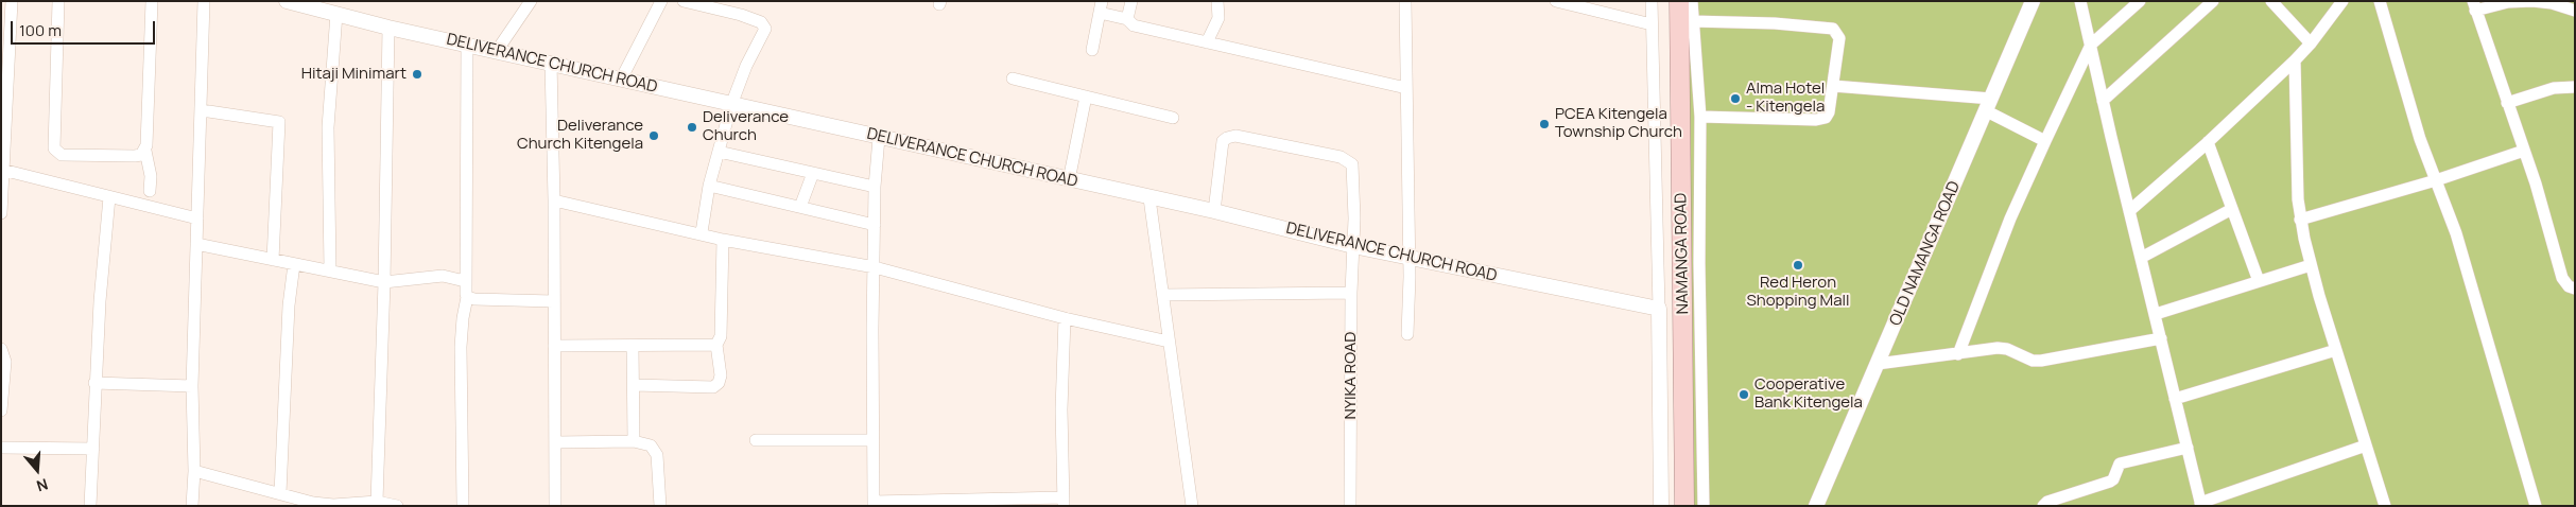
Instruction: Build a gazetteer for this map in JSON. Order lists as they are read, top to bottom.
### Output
{
  "streets": {
    "highway": ["NAMANGA ROAD"],
    "street": ["DELIVERANCE CHURCH ROAD", "OLD NAMANGA ROAD", "NYIKA ROAD"]
  },
  "crossings": [
    ["DELIVERANCE CHURCH ROAD", "NYIKA ROAD"]
  ],
  "places": [
    "Hitaji Minimart",
    "Alma Hotel - Kitengela",
    "PCEA Kitengela Township Church",
    "Deliverance Church",
    "Deliverance Church Kitengela",
    "Red Heron Shopping Mall",
    "Cooperative Bank Kitengela"
  ],
  "scale_bar": "100 m",
  "north": "bottom"
}
